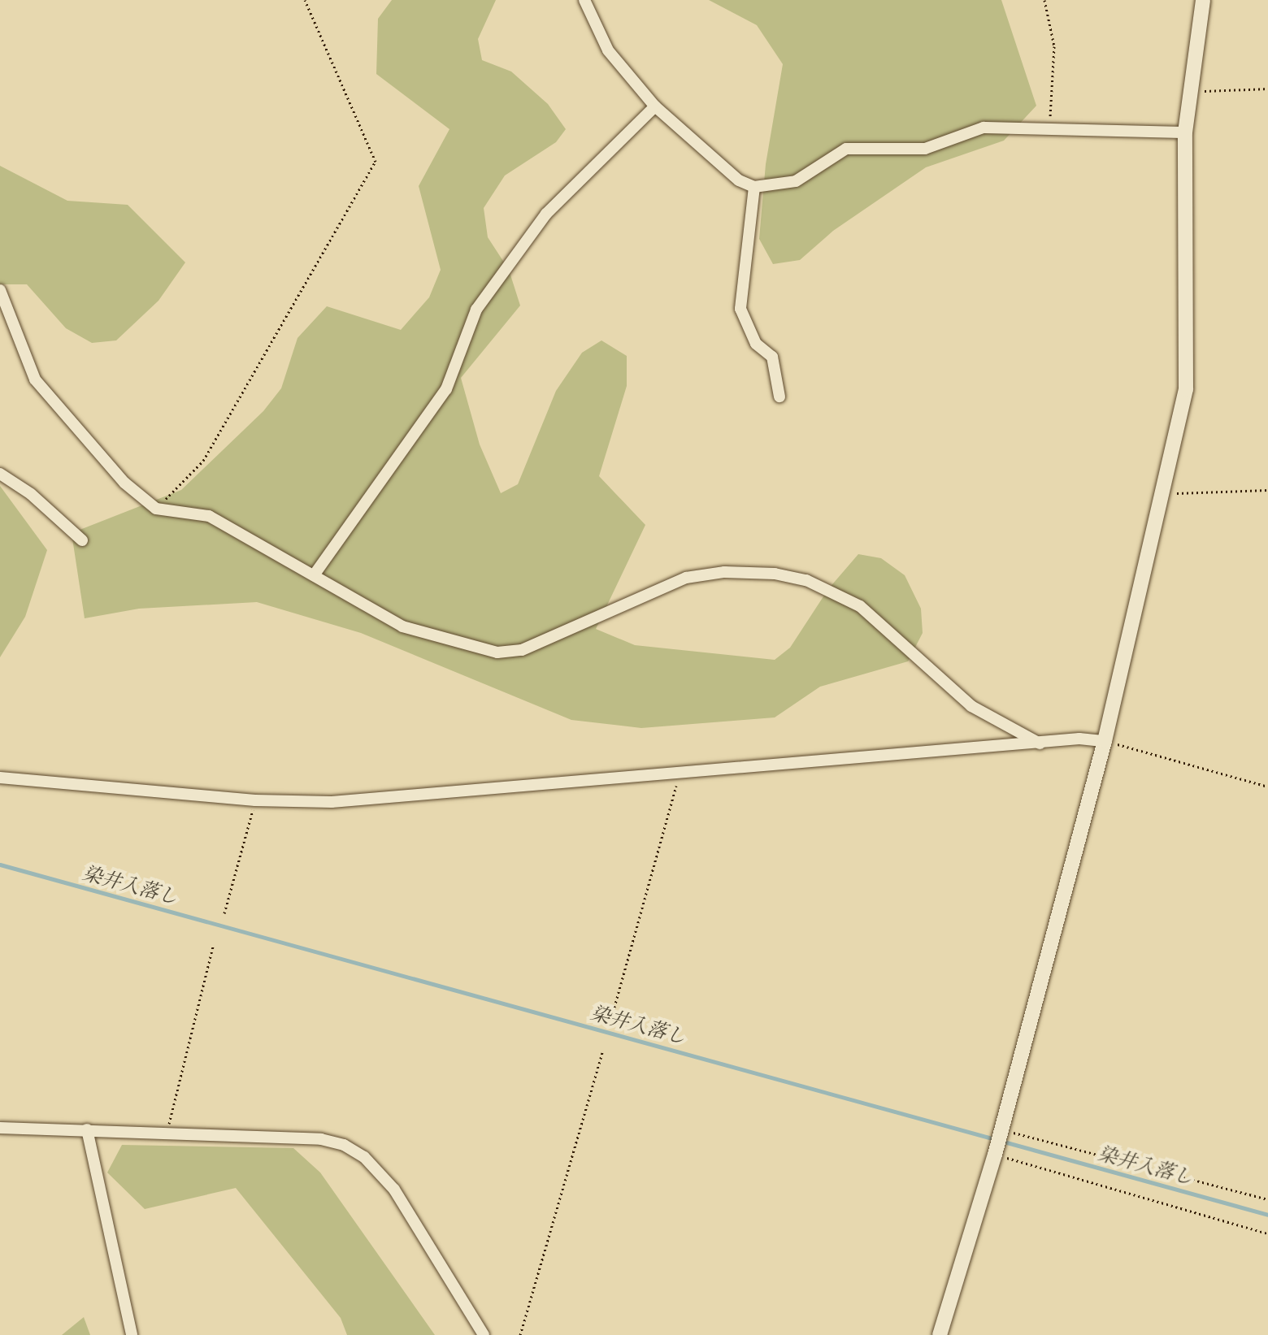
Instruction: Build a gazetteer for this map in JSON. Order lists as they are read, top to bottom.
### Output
{
  "water": ["染井入落し"]
}
